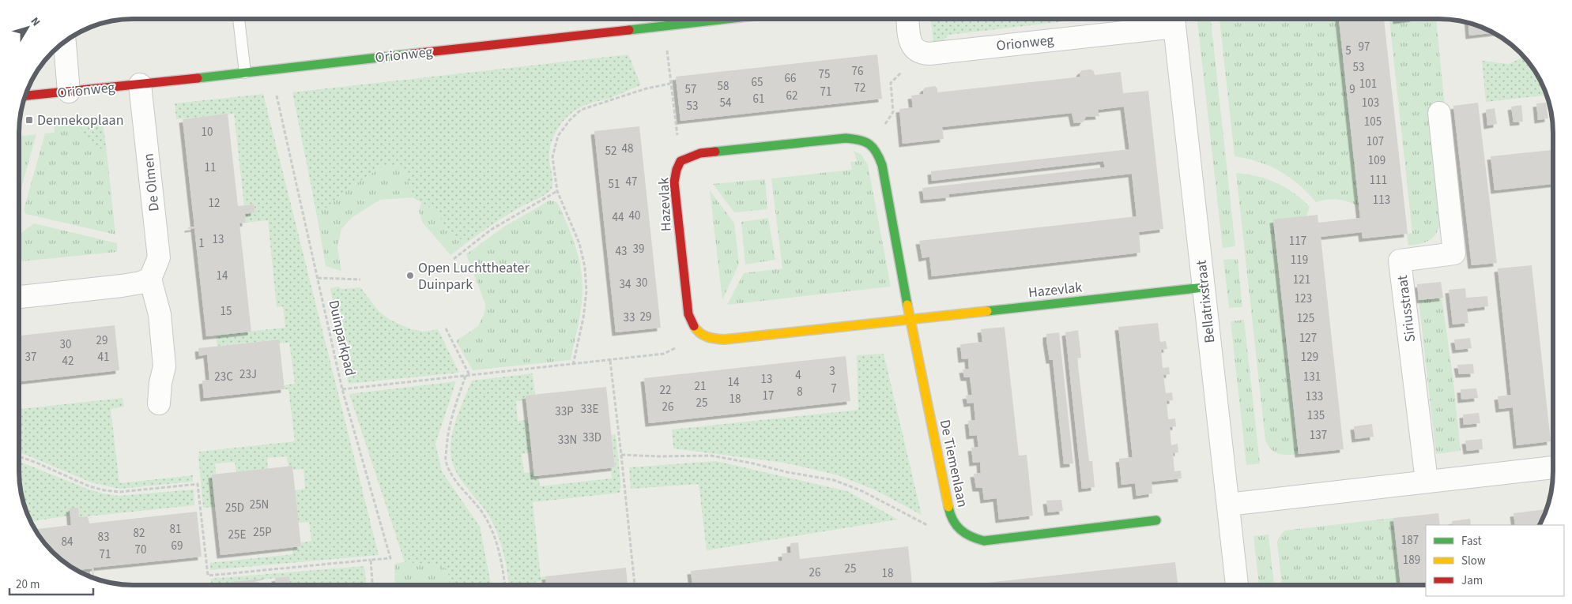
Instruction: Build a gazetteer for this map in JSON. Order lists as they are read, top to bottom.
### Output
{
  "streets": {
    "street": [
      "Orionweg",
      "De Olmen",
      "Hazevlak",
      "Bellatrixstraat",
      "Siriusstraat",
      "De Tiemenlaan"
    ],
    "path": ["Duinparkpad"]
  },
  "crossings": [
    ["Orionweg", "De Olmen"],
    ["Orionweg", "Bellatrixstraat"],
    ["Orionweg", "Duinparkpad"],
    ["Hazevlak", "Bellatrixstraat"],
    ["Hazevlak", "De Tiemenlaan"]
  ],
  "places": {
    "transit": ["Dennekoplaan"],
    "other": ["Open Luchttheater Duinpark"]
  },
  "house_numbers": [
    "97",
    "5",
    "53",
    "76",
    "75",
    "66",
    "65",
    "101",
    "58",
    "72",
    "57",
    "9",
    "71",
    "62",
    "61",
    "54",
    "103",
    "53",
    "105",
    "10",
    "107",
    "48",
    "52",
    "109",
    "11",
    "111",
    "47",
    "51",
    "113",
    "12",
    "40",
    "44",
    "13",
    "117",
    "1",
    "39",
    "43",
    "119",
    "14",
    "121",
    "30",
    "34",
    "123",
    "15",
    "29",
    "33",
    "125",
    "127",
    "29",
    "30",
    "37",
    "41",
    "129",
    "42",
    "3",
    "23J",
    "4",
    "23C",
    "131",
    "13",
    "14",
    "21",
    "7",
    "22",
    "8",
    "17",
    "133",
    "18",
    "25",
    "26",
    "33E",
    "33P",
    "135",
    "137",
    "33D",
    "33N",
    "25N",
    "25D",
    "81",
    "25P",
    "82",
    "25E",
    "83",
    "187",
    "84",
    "69",
    "70",
    "71",
    "189",
    "25",
    "26",
    "18"
  ],
  "legend": ["Fast", "Slow", "Jam"],
  "scale_bar": "20 m",
  "north": "top right"
}
